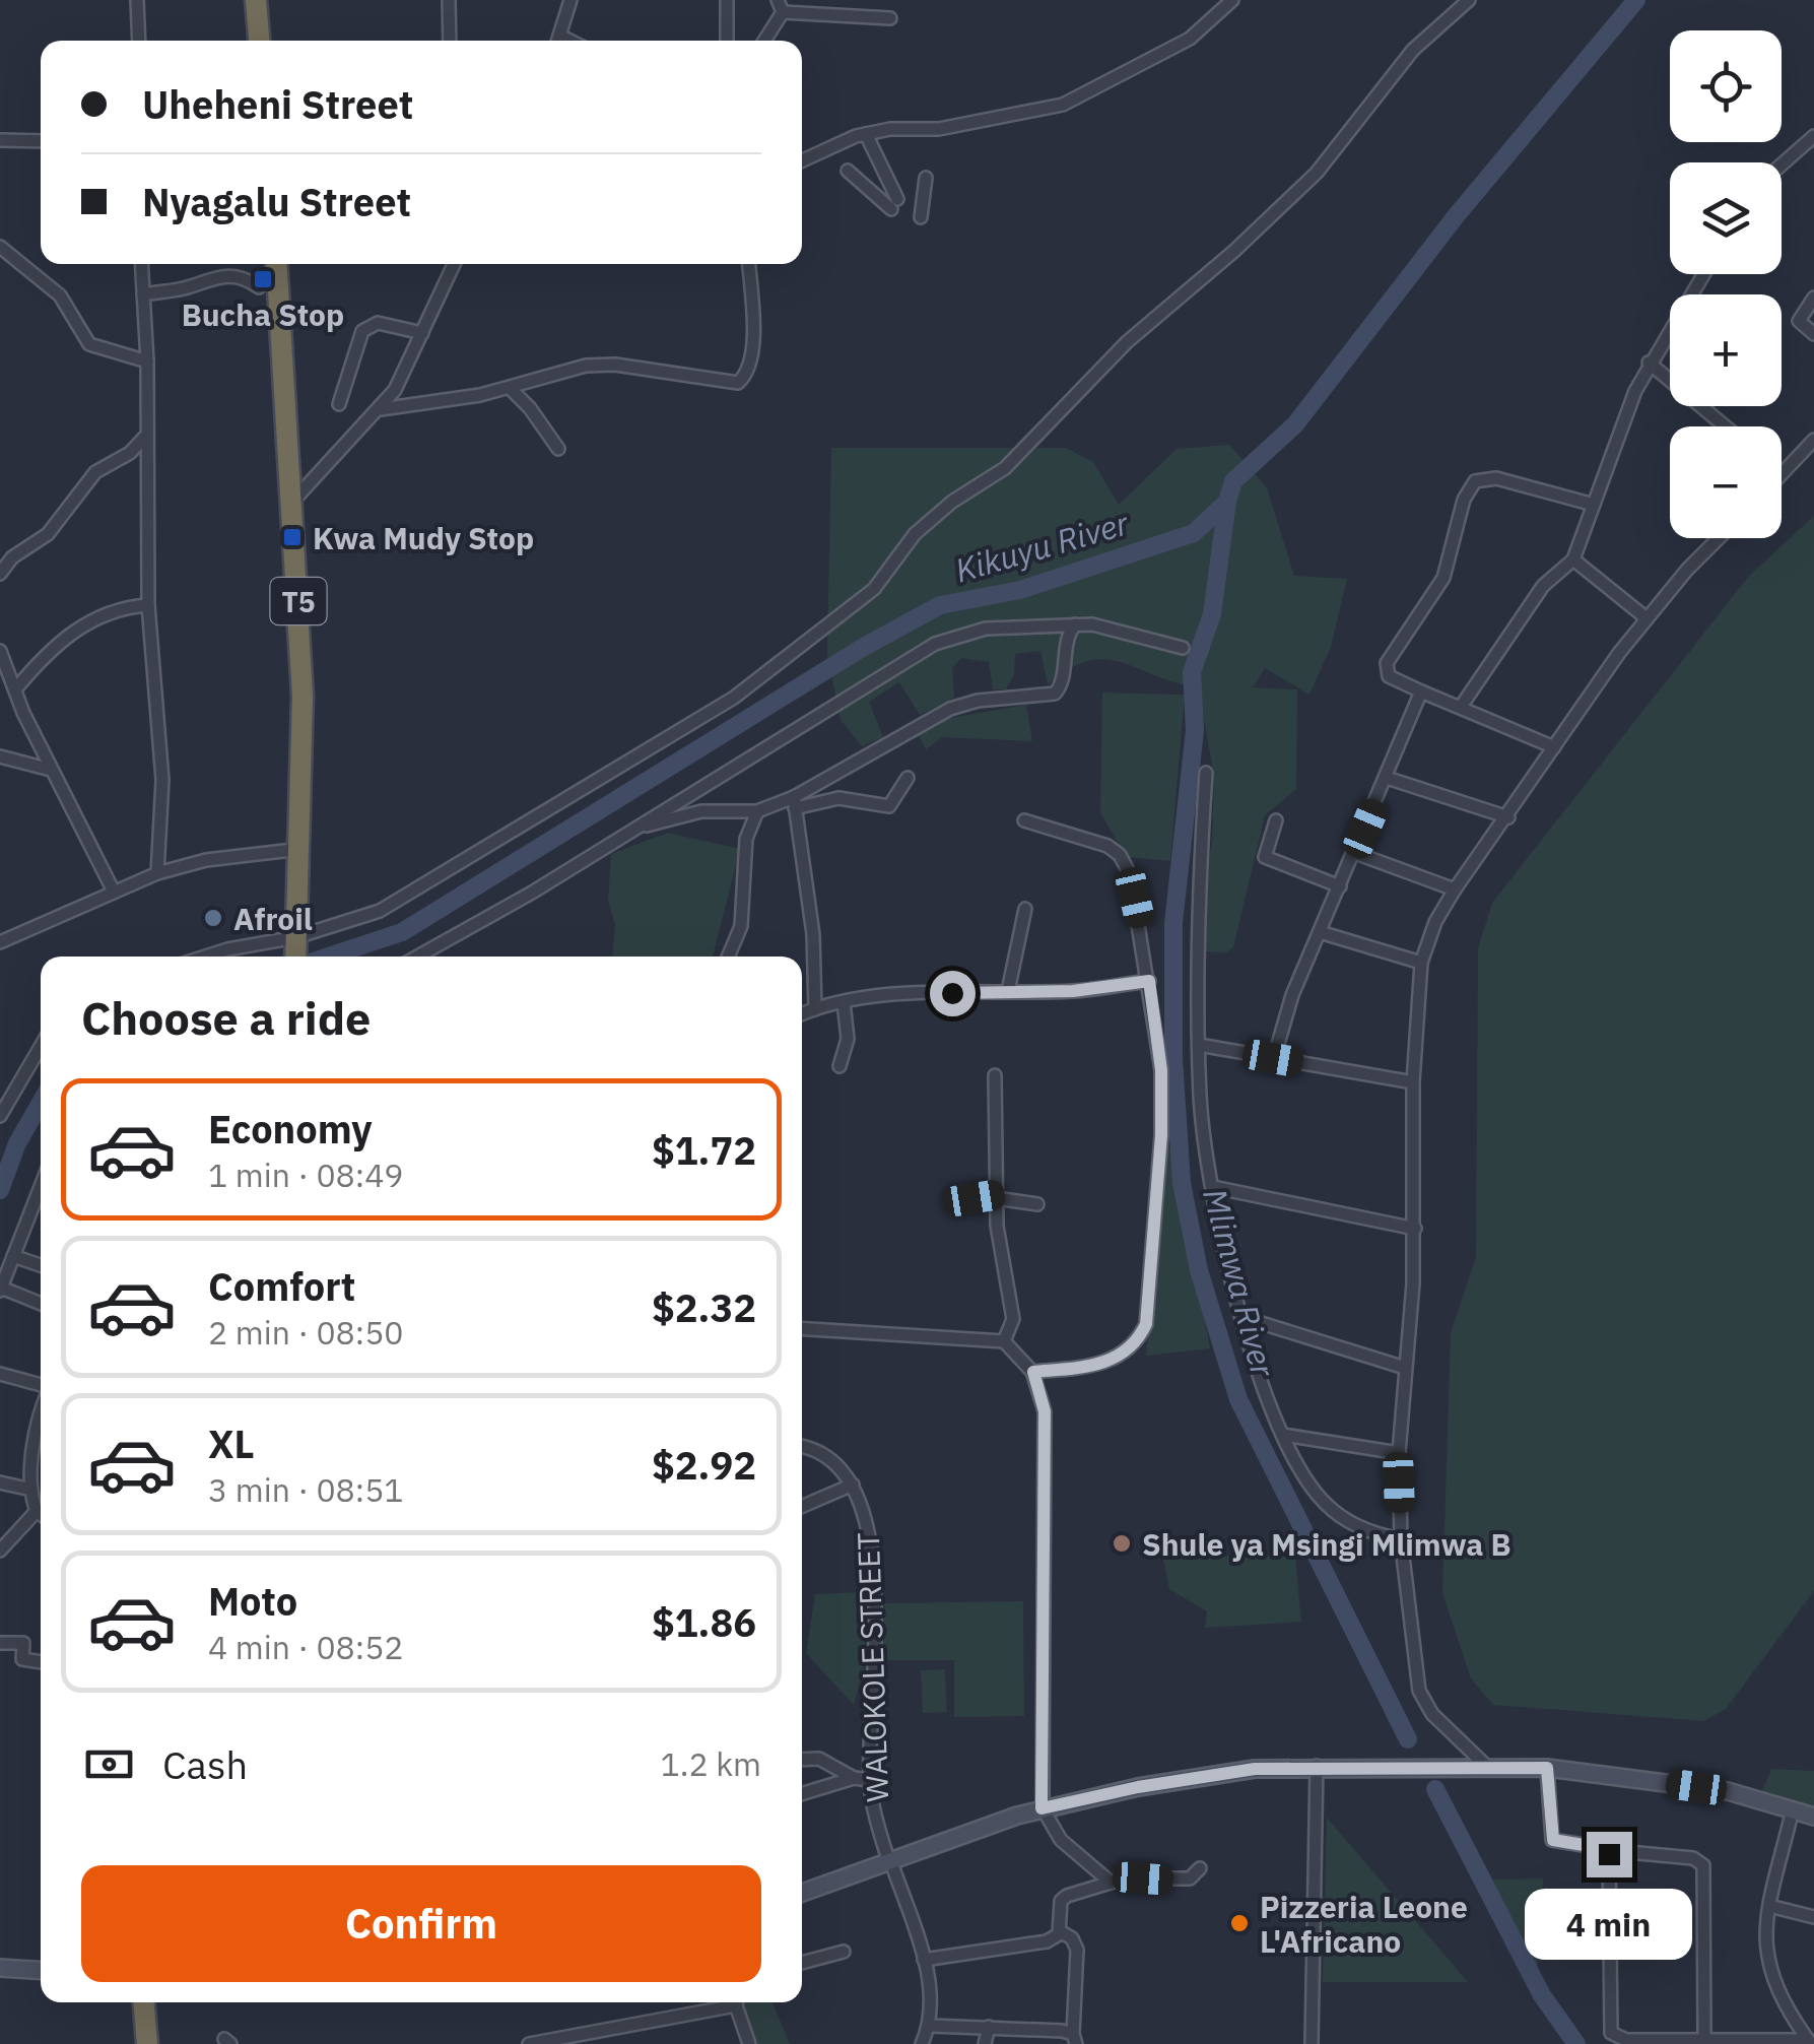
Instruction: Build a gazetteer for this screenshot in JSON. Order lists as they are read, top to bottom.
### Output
{
  "streets": {
    "highway": ["T5"],
    "street": ["WALOKOLE STREET"]
  },
  "water": ["Kikuyu River", "Mlimwa River"],
  "places": {
    "transit": ["Bucha Stop", "Kwa Mudy Stop"],
    "other": ["Afroil", "Shule ya Msingi Mlimwa B", "Pizzeria Leone L'Africano"]
  },
  "page": {
    "map_buttons": ["+", "−"],
    "banner": ["Uheheni Street", "Nyagalu Street"],
    "heading": "Choose a ride",
    "list": [
      {
        "name": "Economy",
        "note": "1 min · 08:49",
        "value": "$1.72"
      },
      {
        "name": "Comfort",
        "note": "2 min · 08:50",
        "value": "$2.32"
      },
      {
        "name": "XL",
        "note": "3 min · 08:51",
        "value": "$2.92"
      },
      {
        "name": "Moto",
        "note": "4 min · 08:52",
        "value": "$1.86"
      }
    ],
    "pay": ["Cash", "1.2 km"],
    "buttons": "Confirm",
    "bubble": "4 min"
  }
}
